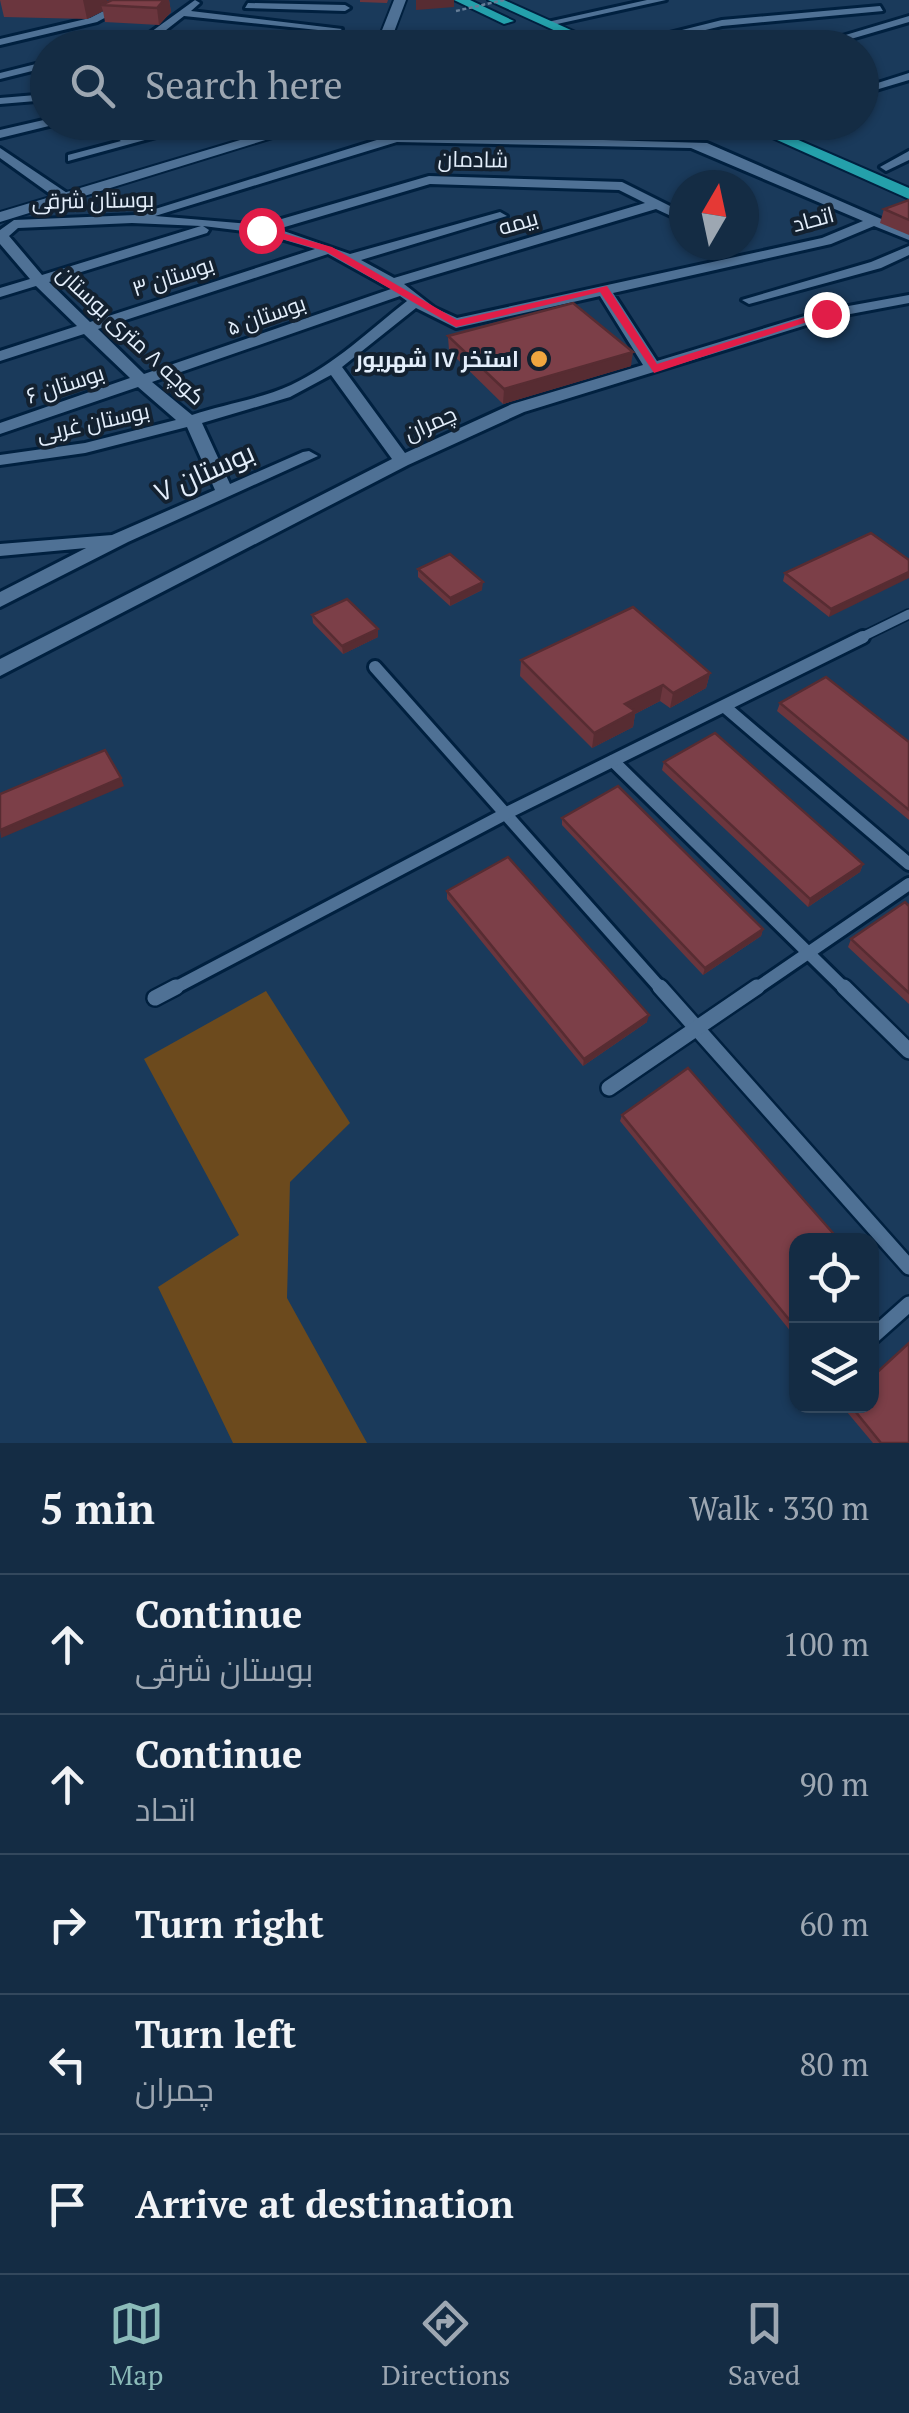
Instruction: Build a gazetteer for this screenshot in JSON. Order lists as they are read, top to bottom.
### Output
{
  "streets": {
    "street": [
      "شادمان",
      "بوستان شرقی",
      "اتحاد",
      "بیمه",
      "بوستان ۳",
      "بوستان ۵",
      "کوچه ۸ متری بوستان",
      "بوستان ۶",
      "بوستان غربی",
      "چمران",
      "بوستان ۷"
    ]
  },
  "crossings": [
    ["شادمان", "بوستان شرقی"],
    ["شادمان", "بیمه"],
    ["بوستان شرقی", "اتحاد"],
    ["بوستان شرقی", "بیمه"],
    ["بوستان شرقی", "بوستان ۳"],
    ["بوستان شرقی", "بوستان ۵"],
    ["بوستان شرقی", "کوچه ۸ متری بوستان"],
    ["اتحاد", "بیمه"],
    ["اتحاد", "بوستان ۵"],
    ["بیمه", "بوستان ۵"],
    ["بوستان ۳", "کوچه ۸ متری بوستان"],
    ["بوستان ۵", "کوچه ۸ متری بوستان"],
    ["بوستان ۵", "بوستان ۶"],
    ["کوچه ۸ متری بوستان", "بوستان ۶"],
    ["کوچه ۸ متری بوستان", "بوستان غربی"],
    ["کوچه ۸ متری بوستان", "بوستان ۷"]
  ],
  "places": ["استخر ١٧ شهریور"],
  "north": "top",
  "page": {
    "search": "Search here",
    "heading": ["5 min", "Walk · 330 m"],
    "list": [
      ["Continue", "بوستان شرقی", "100 m"],
      ["Continue", "اتحاد", "90 m"],
      ["Turn right", "60 m"],
      ["Turn left", "چمران", "80 m"],
      "Arrive at destination"
    ],
    "nav": ["Map", "Directions", "Saved"]
  }
}
